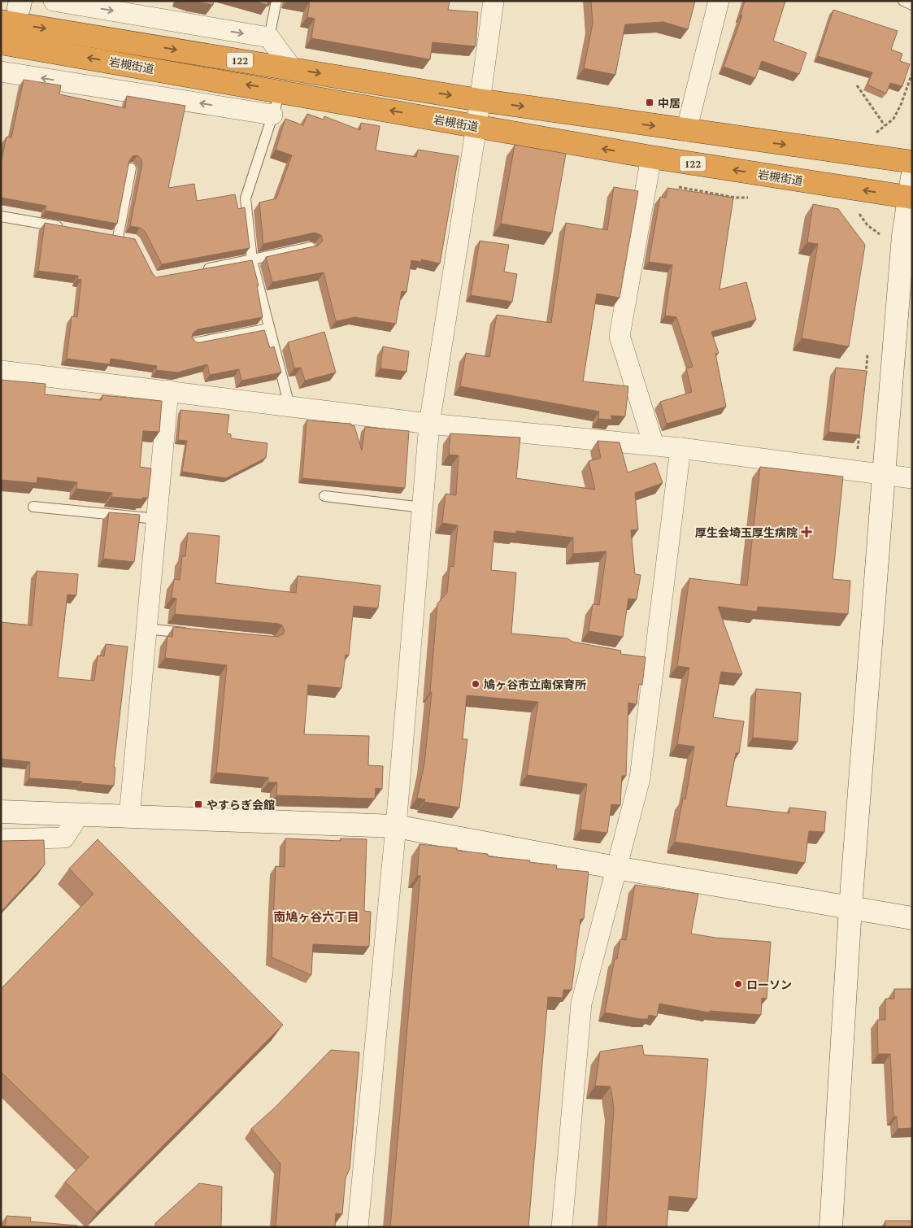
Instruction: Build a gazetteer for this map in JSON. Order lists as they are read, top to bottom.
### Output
{
  "streets": {
    "highway": ["122", "岩槻街道"]
  },
  "districts": ["南鳩ヶ谷六丁目"],
  "places": {
    "transit": ["中居", "やすらぎ会館"],
    "health": ["厚生会埼玉厚生病院"],
    "other": ["鳩ヶ谷市立南保育所", "ローソン"]
  }
}
